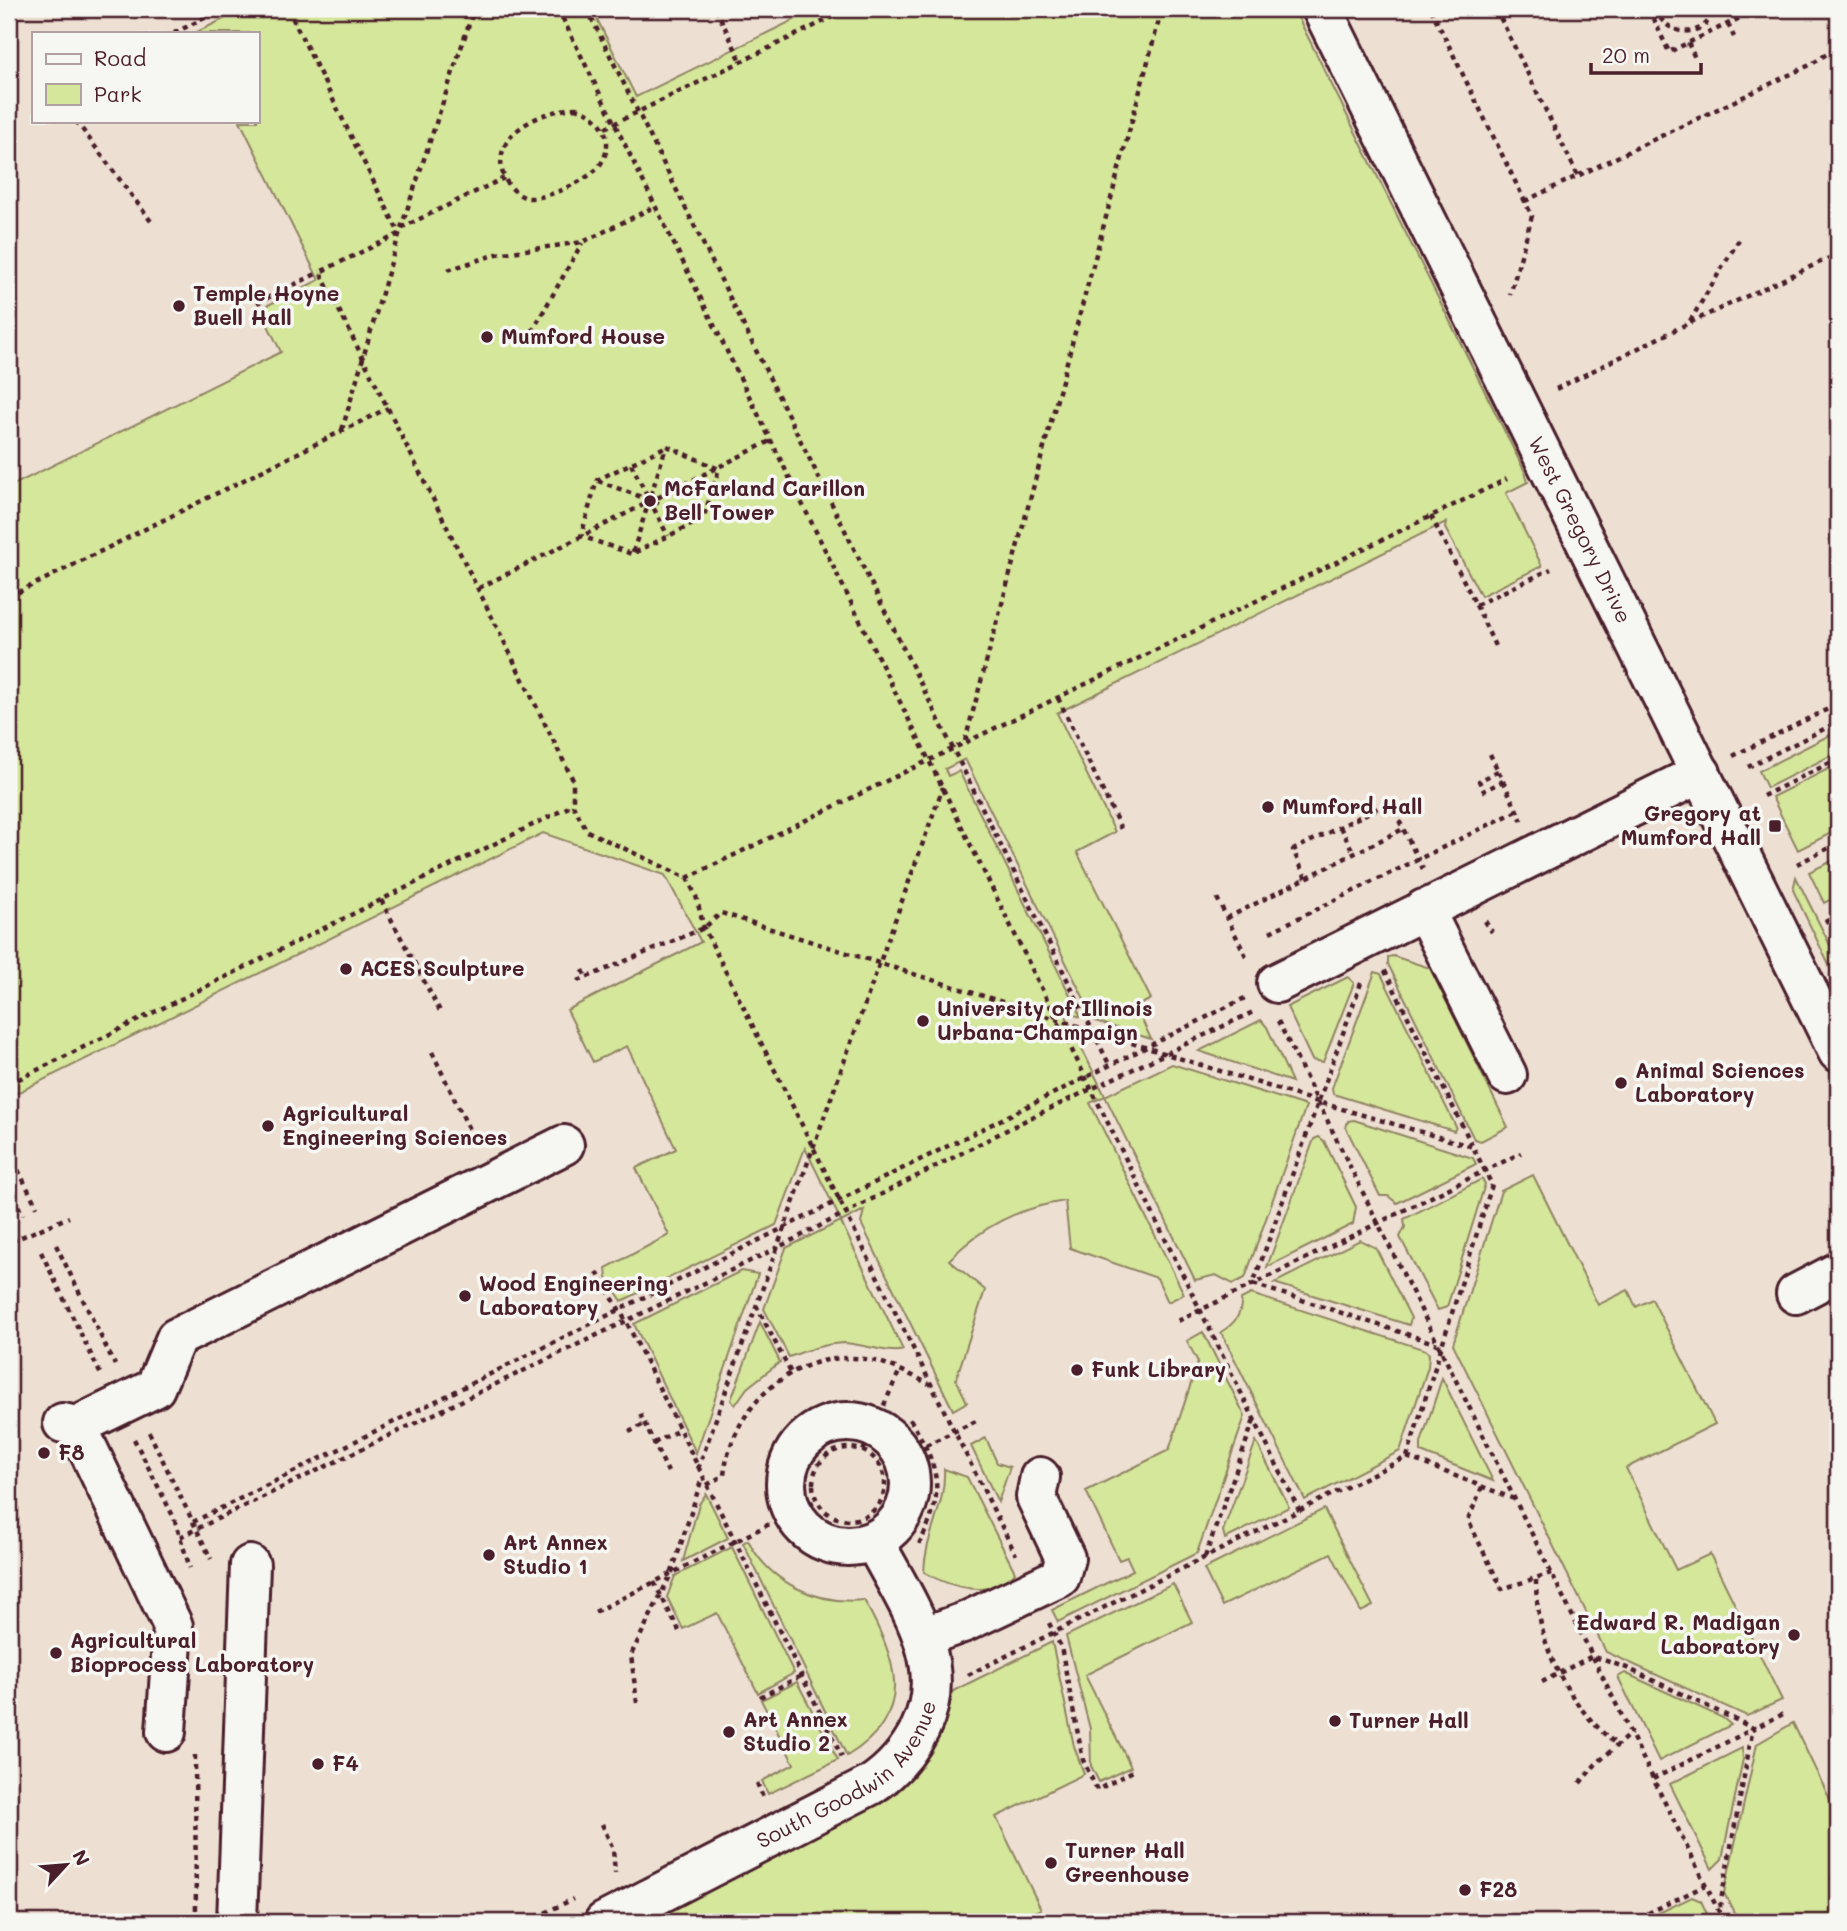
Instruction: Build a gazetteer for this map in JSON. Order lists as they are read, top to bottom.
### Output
{
  "streets": {
    "street": ["West Gregory Drive", "South Goodwin Avenue"]
  },
  "places": {
    "other": [
      "Temple Hoyne Buell Hall",
      "Mumford House",
      "McFarland Carillon Bell Tower",
      "Mumford Hall",
      "ACES Sculpture",
      "University of Illinois Urbana-Champaign",
      "Animal Sciences Laboratory",
      "Agricultural Engineering Sciences",
      "Wood Engineering Laboratory",
      "Funk Library",
      "F8",
      "Art Annex Studio 1",
      "Edward R. Madigan Laboratory",
      "Agricultural Bioprocess Laboratory",
      "Turner Hall",
      "Art Annex Studio 2",
      "F4",
      "Turner Hall Greenhouse",
      "F28"
    ],
    "transit": ["Gregory at Mumford Hall"]
  },
  "legend": ["Road", "Park"],
  "scale_bar": "20 m",
  "north": "top right"
}
